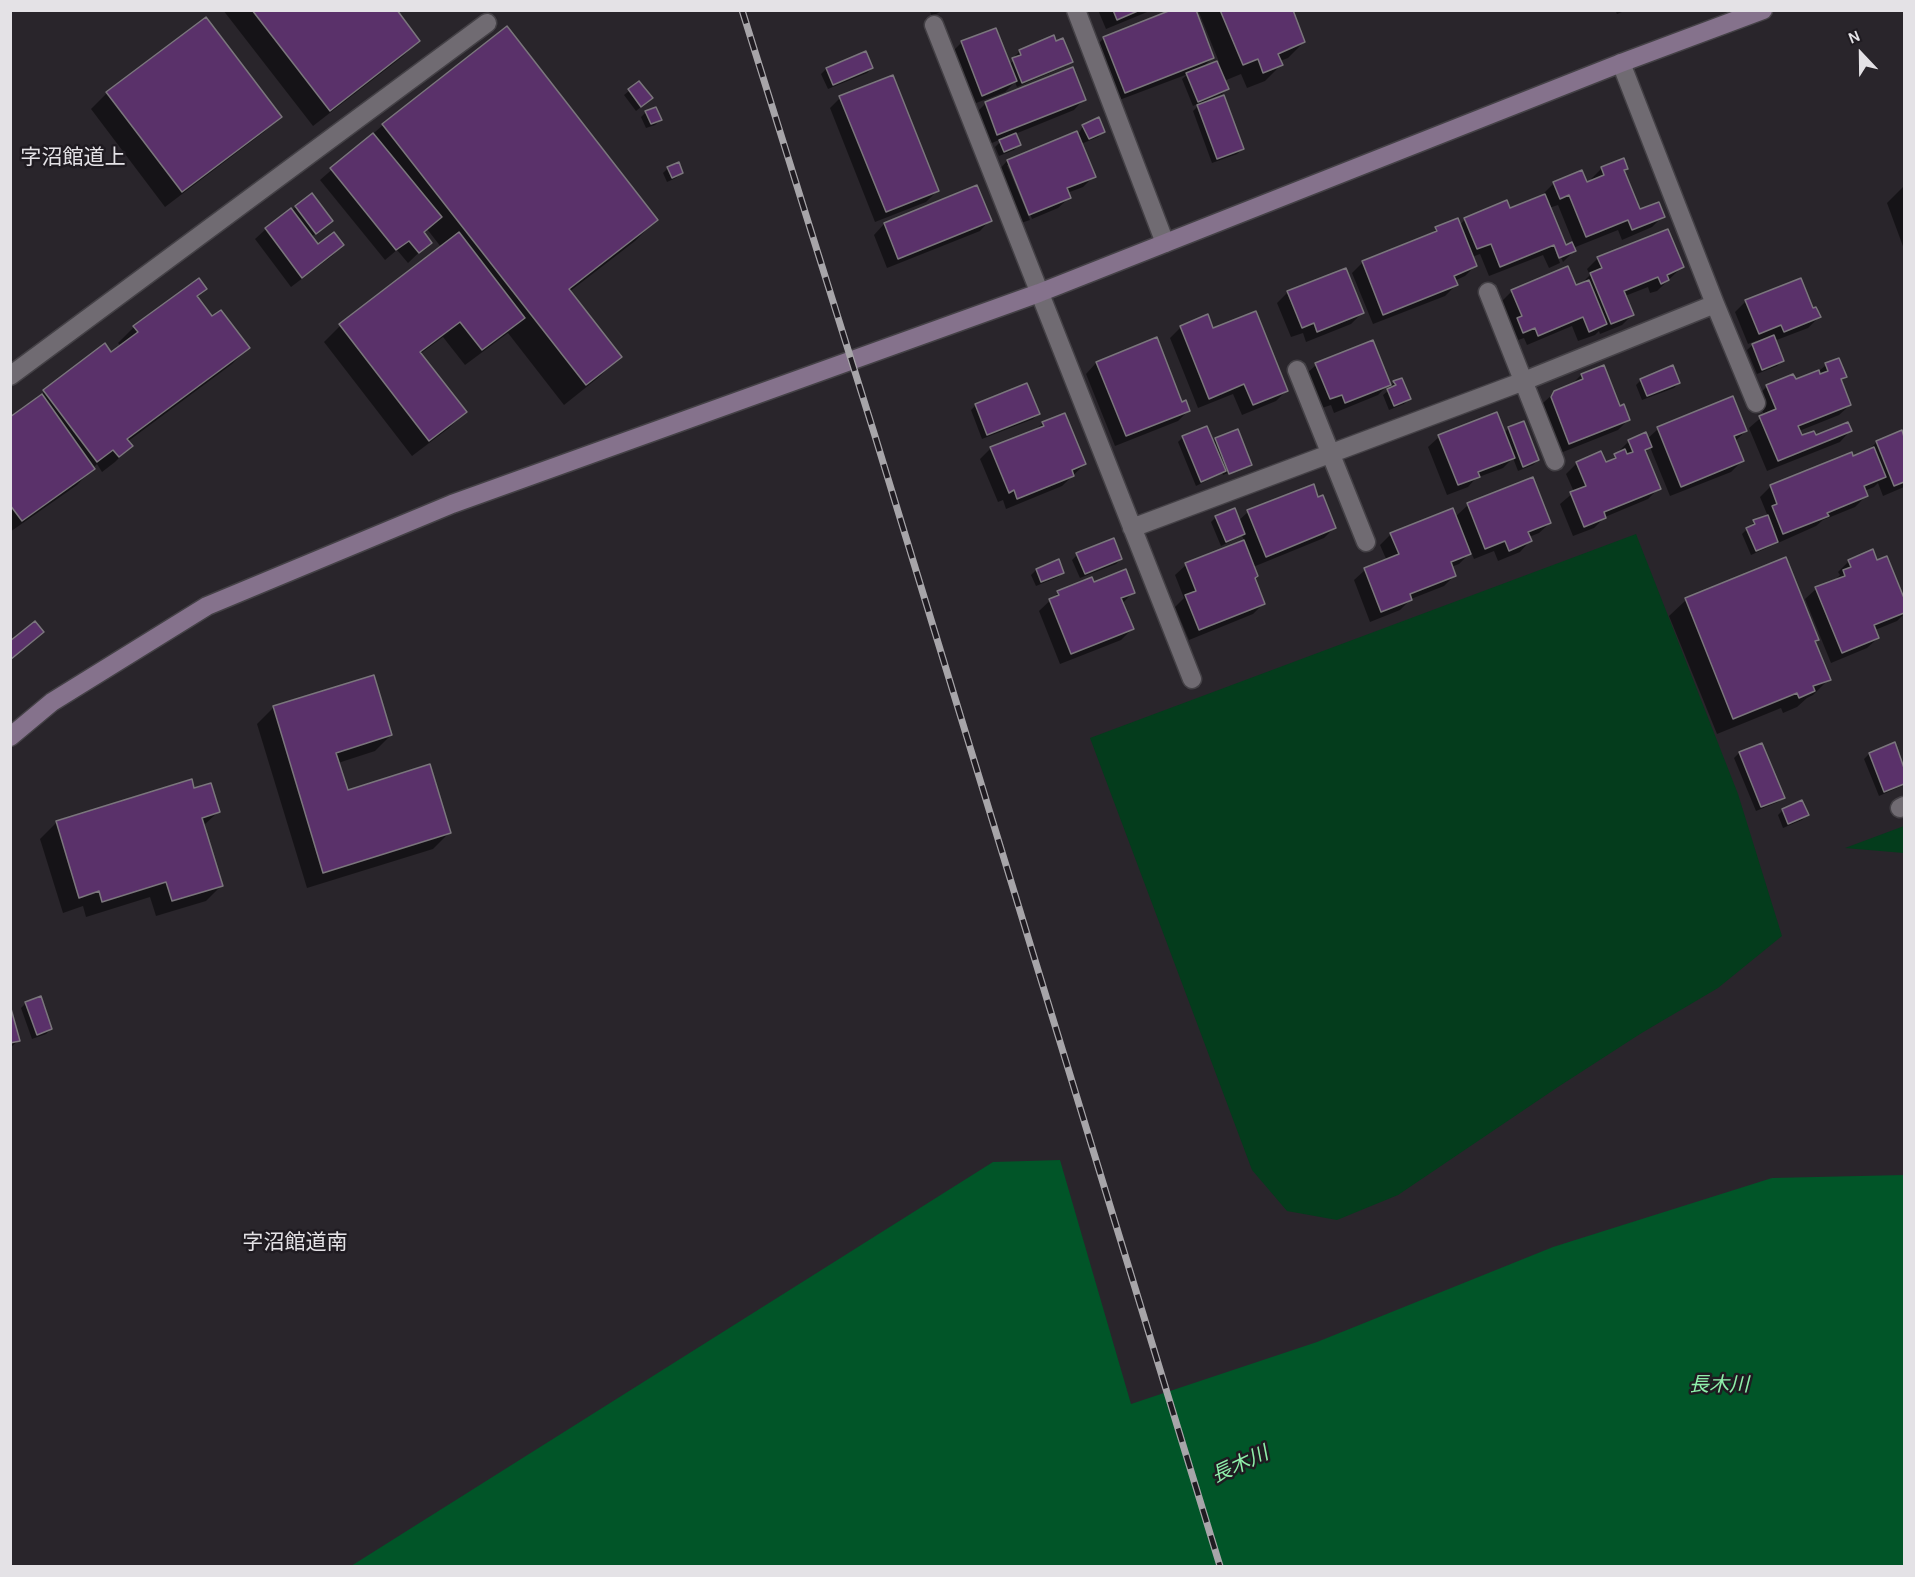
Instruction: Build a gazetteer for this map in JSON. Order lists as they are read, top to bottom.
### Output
{
  "districts": ["字沼館道上", "字沼館道南"],
  "water": ["長木川"],
  "north": "top"
}
